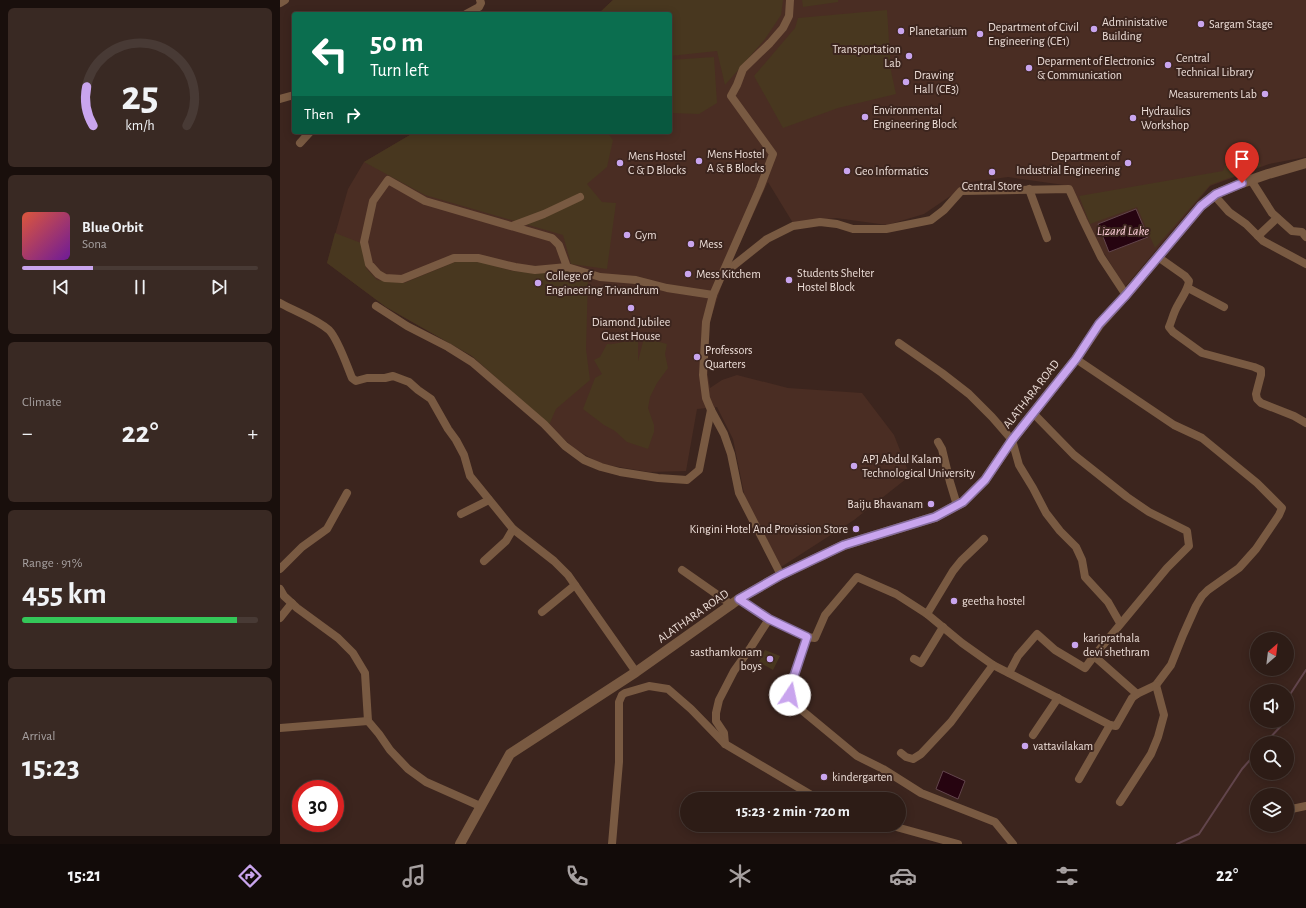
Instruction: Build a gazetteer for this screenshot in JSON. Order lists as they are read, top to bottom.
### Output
{
  "streets": {
    "street": ["ALATHARA ROAD"]
  },
  "water": ["Lizard Lake"],
  "places": [
    "Sargam Stage",
    "Administative Building",
    "Planetarium",
    "Department of Civil Engineering (CE1)",
    "Transportation Lab",
    "Central Technical Library",
    "Deparment of Electronics & Communication",
    "Drawing Hall (CE3)",
    "Measurements Lab",
    "Environmental Engineering Block",
    "Hydraulics Workshop",
    "Mens Hostel A & B Blocks",
    "Mens Hostel C & D Blocks",
    "Department of Industrial Engineering",
    "Geo Informatics",
    "Central Store",
    "Gym",
    "Mess",
    "Mess Kitchem",
    "Students Shelter Hostel Block",
    "College of Engineering Trivandrum",
    "Diamond Jubilee Guest House",
    "Professors Quarters",
    "APJ Abdul Kalam Technological University",
    "Baiju Bhavanam",
    "Kingini Hotel And Provission Store",
    "geetha hostel",
    "kariprathala devi shethram",
    "sasthamkonam boys",
    "vattavilakam",
    "kindergarten"
  ],
  "north": "top right",
  "page": {
    "turn": ["50 m", "Turn left"],
    "then": "Then",
    "song": ["Blue Orbit", "Sona"],
    "tile": [
      "Climate",
      ["Range · 91%", "455 km"],
      ["Arrival", "15:23"]
    ],
    "heat": ["−", "22°", "+"],
    "limit": "30",
    "trip": "15:23 · 2 min · 720 m",
    "tabs": ["15:21", "22°"],
    "gauge": ["25", "km/h"]
  }
}
